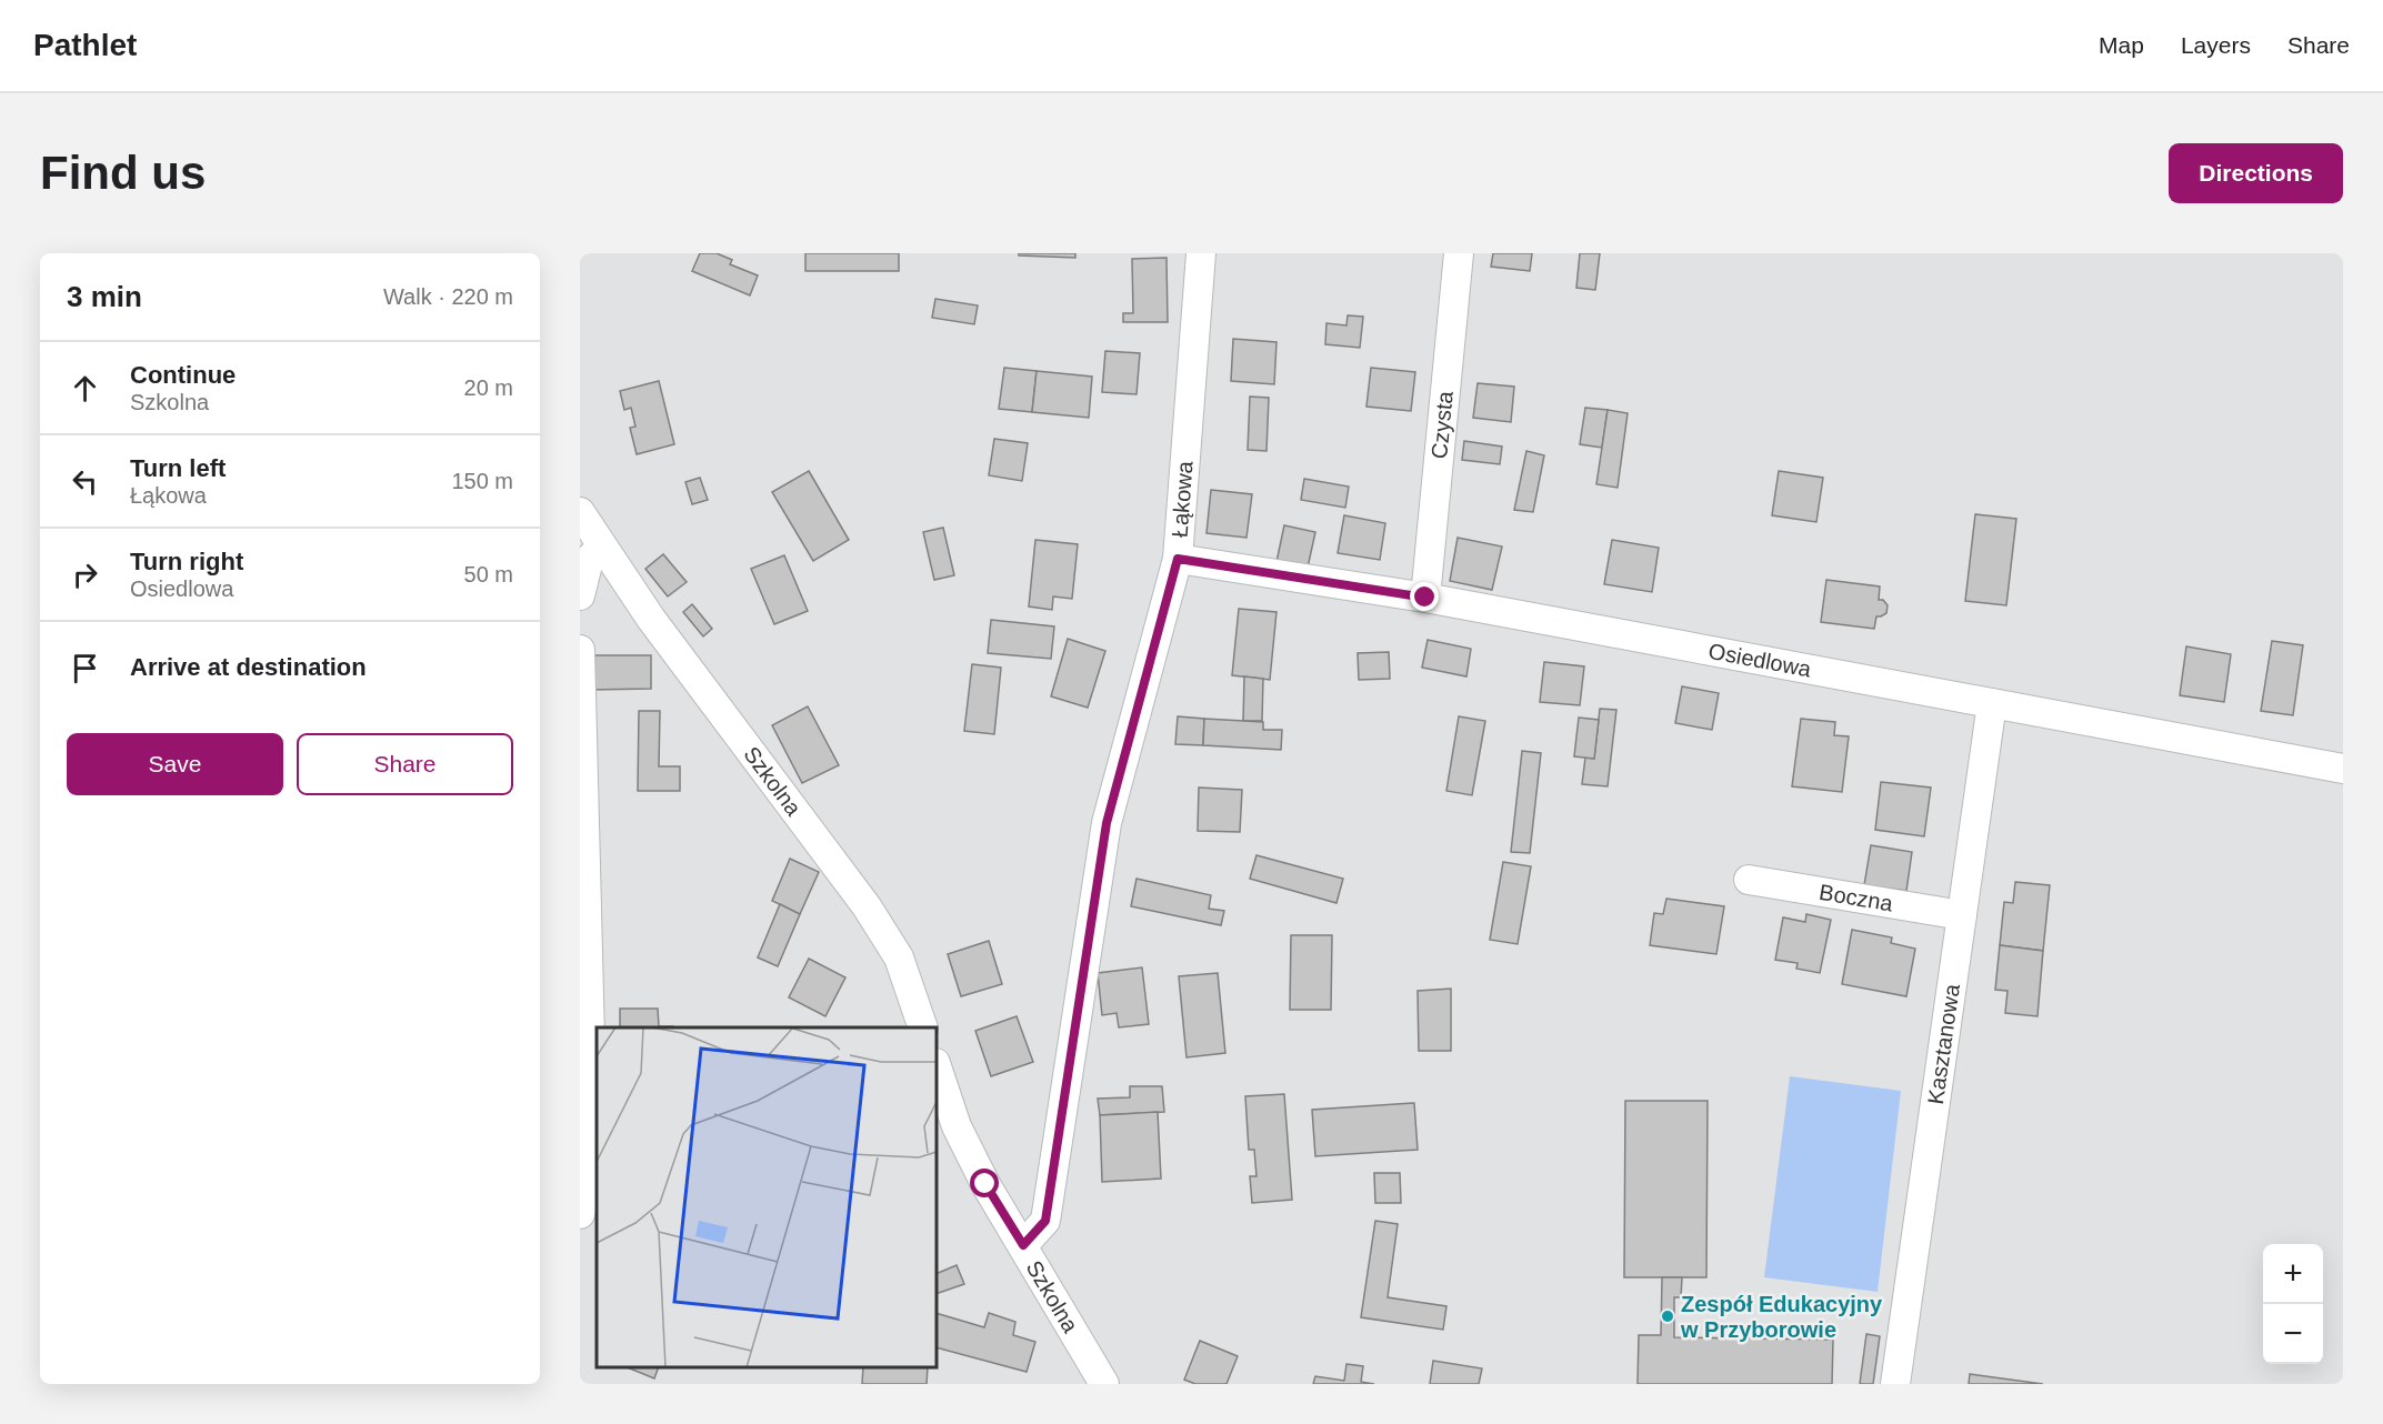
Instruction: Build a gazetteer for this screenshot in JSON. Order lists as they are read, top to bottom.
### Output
{
  "streets": {
    "street": [
      "Czysta",
      "Łąkowa",
      "Osiedlowa",
      "Szkolna",
      "Boczna",
      "Kasztanowa"
    ]
  },
  "crossings": [
    ["Czysta", "Osiedlowa"],
    ["Łąkowa", "Osiedlowa"],
    ["Łąkowa", "Szkolna"],
    ["Osiedlowa", "Kasztanowa"],
    ["Boczna", "Kasztanowa"]
  ],
  "places": ["Zespół Edukacyjny w Przyborowie"],
  "page": {
    "header": "Pathlet",
    "nav": ["Map", "Layers", "Share"],
    "buttons": [
      "Directions",
      ["Save", "Share"]
    ],
    "title": "Find us",
    "heading": ["3 min", "Walk · 220 m"],
    "list": [
      ["Continue", "Szkolna", "20 m"],
      ["Turn left", "Łąkowa", "150 m"],
      ["Turn right", "Osiedlowa", "50 m"],
      "Arrive at destination"
    ],
    "map_buttons": ["+", "−"]
  }
}
